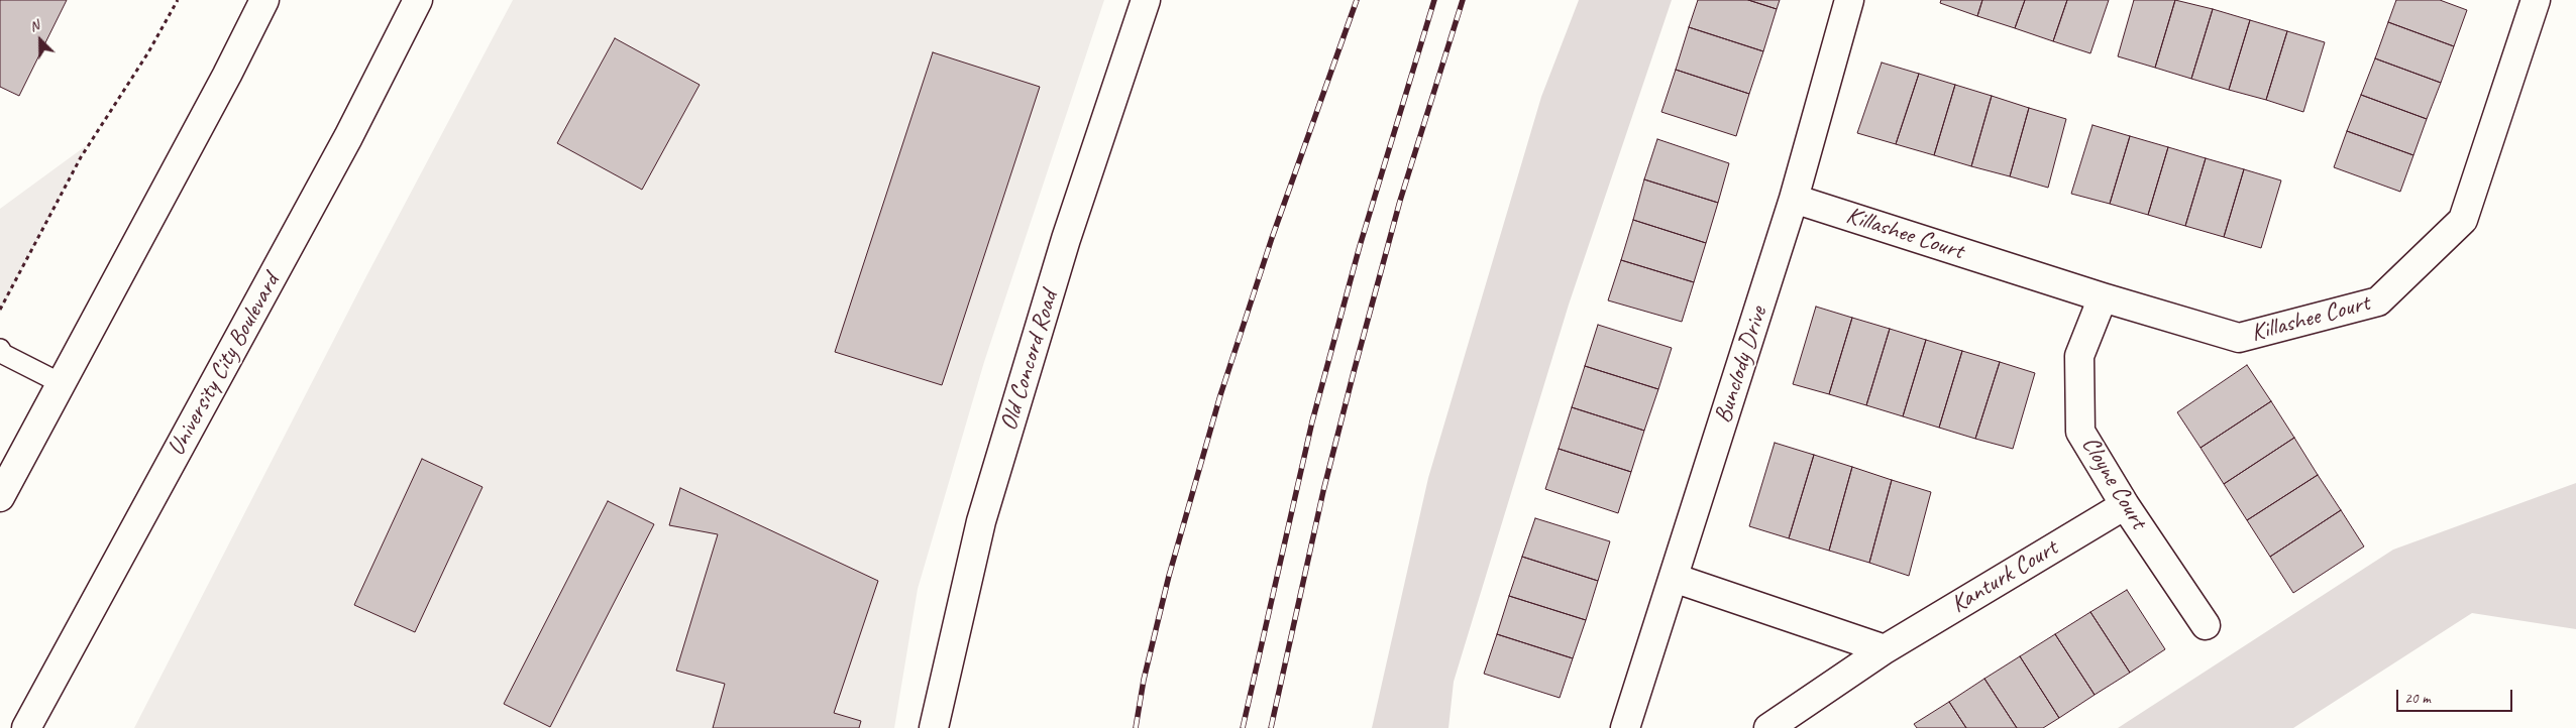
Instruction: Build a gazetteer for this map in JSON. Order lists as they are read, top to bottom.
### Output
{
  "streets": {
    "street": [
      "Killashee Court",
      "Old Concord Road",
      "University City Boulevard",
      "Bunclody Drive",
      "Cloyne Court",
      "Kanturk Court"
    ]
  },
  "crossings": [
    ["Killashee Court", "Bunclody Drive"],
    ["Killashee Court", "Cloyne Court"],
    ["Cloyne Court", "Kanturk Court"]
  ],
  "scale_bar": "20 m",
  "north": "top left"
}
